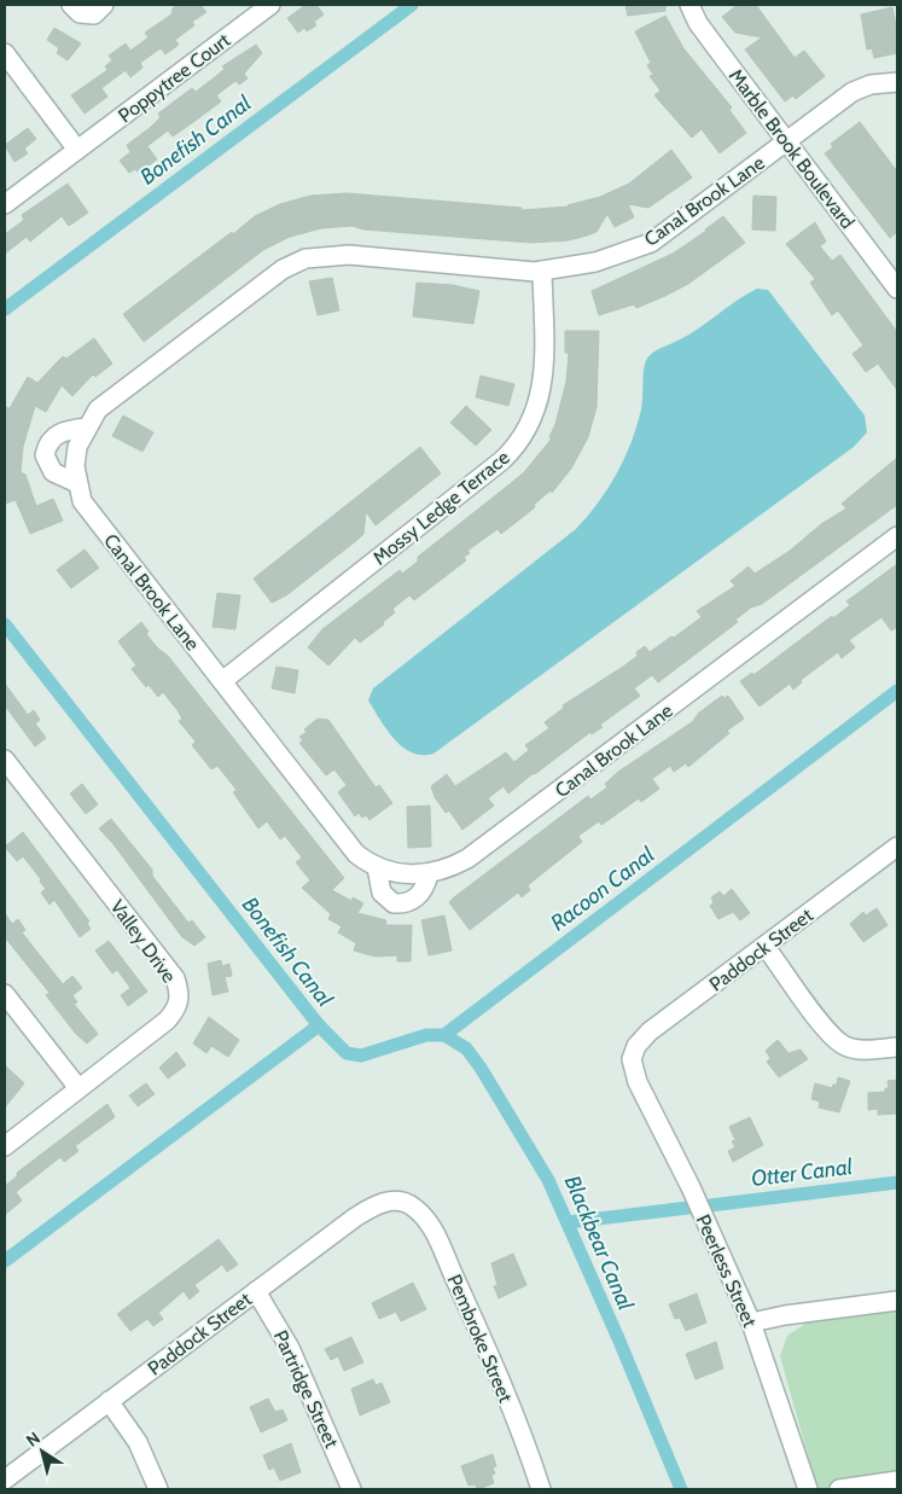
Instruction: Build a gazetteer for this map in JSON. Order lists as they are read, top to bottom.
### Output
{
  "streets": {
    "street": [
      "Poppytree Court",
      "Marble Brook Boulevard",
      "Canal Brook Lane",
      "Mossy Ledge Terrace",
      "Valley Drive",
      "Paddock Street",
      "Peerless Street",
      "Pembroke Street",
      "Partridge Street"
    ]
  },
  "crossings": [
    ["Marble Brook Boulevard", "Canal Brook Lane"],
    ["Canal Brook Lane", "Mossy Ledge Terrace"],
    ["Paddock Street", "Peerless Street"],
    ["Paddock Street", "Pembroke Street"],
    ["Paddock Street", "Partridge Street"]
  ],
  "water": [
    "Bonefish Canal",
    "Racoon Canal",
    "Otter Canal",
    "Blackbear Canal"
  ],
  "north": "top left"
}
